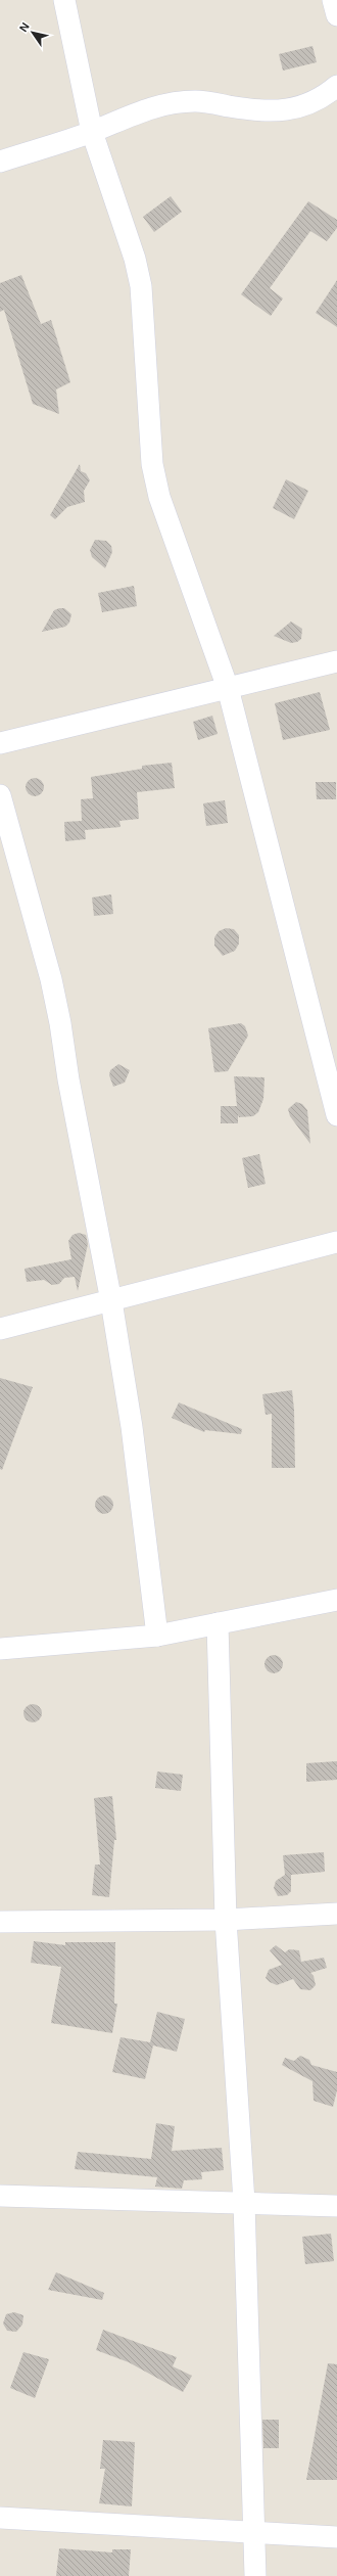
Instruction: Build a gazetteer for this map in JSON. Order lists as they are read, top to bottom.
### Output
{
  "north": "top left"
}
